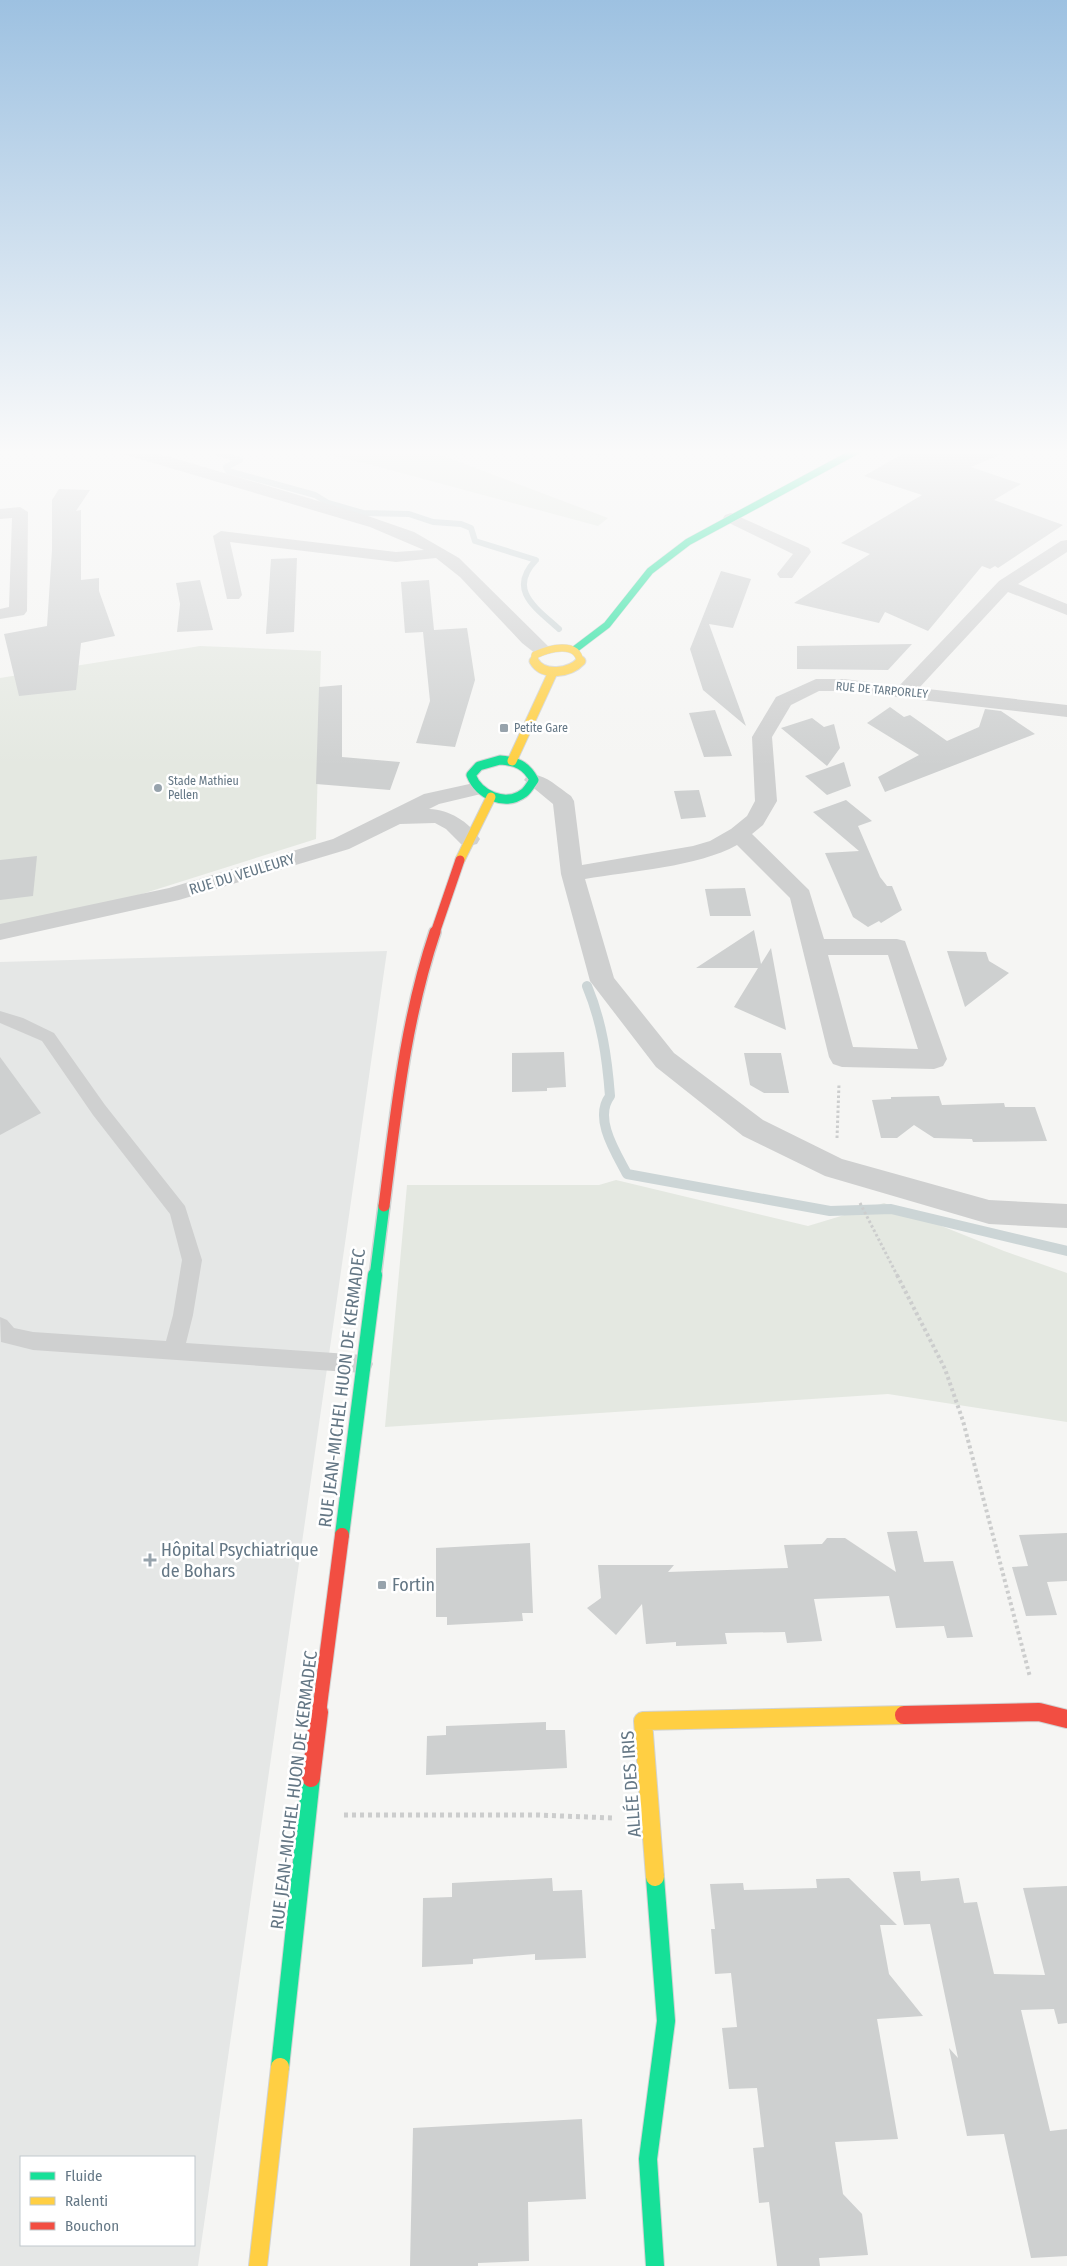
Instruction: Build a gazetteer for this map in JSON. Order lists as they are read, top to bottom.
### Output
{
  "streets": {
    "street": [
      "RUE DE TARPORLEY",
      "RUE DU VEULEURY",
      "RUE JEAN-MICHEL HUON DE KERMADEC",
      "ALLÉE DES IRIS"
    ]
  },
  "crossings": [
    ["RUE DU VEULEURY", "RUE JEAN-MICHEL HUON DE KERMADEC"]
  ],
  "places": {
    "transit": ["Petite Gare", "Fortin"],
    "other": ["Stade Mathieu Pellen"],
    "health": ["Hôpital Psychiatrique de Bohars"]
  },
  "legend": ["Fluide", "Ralenti", "Bouchon"]
}
